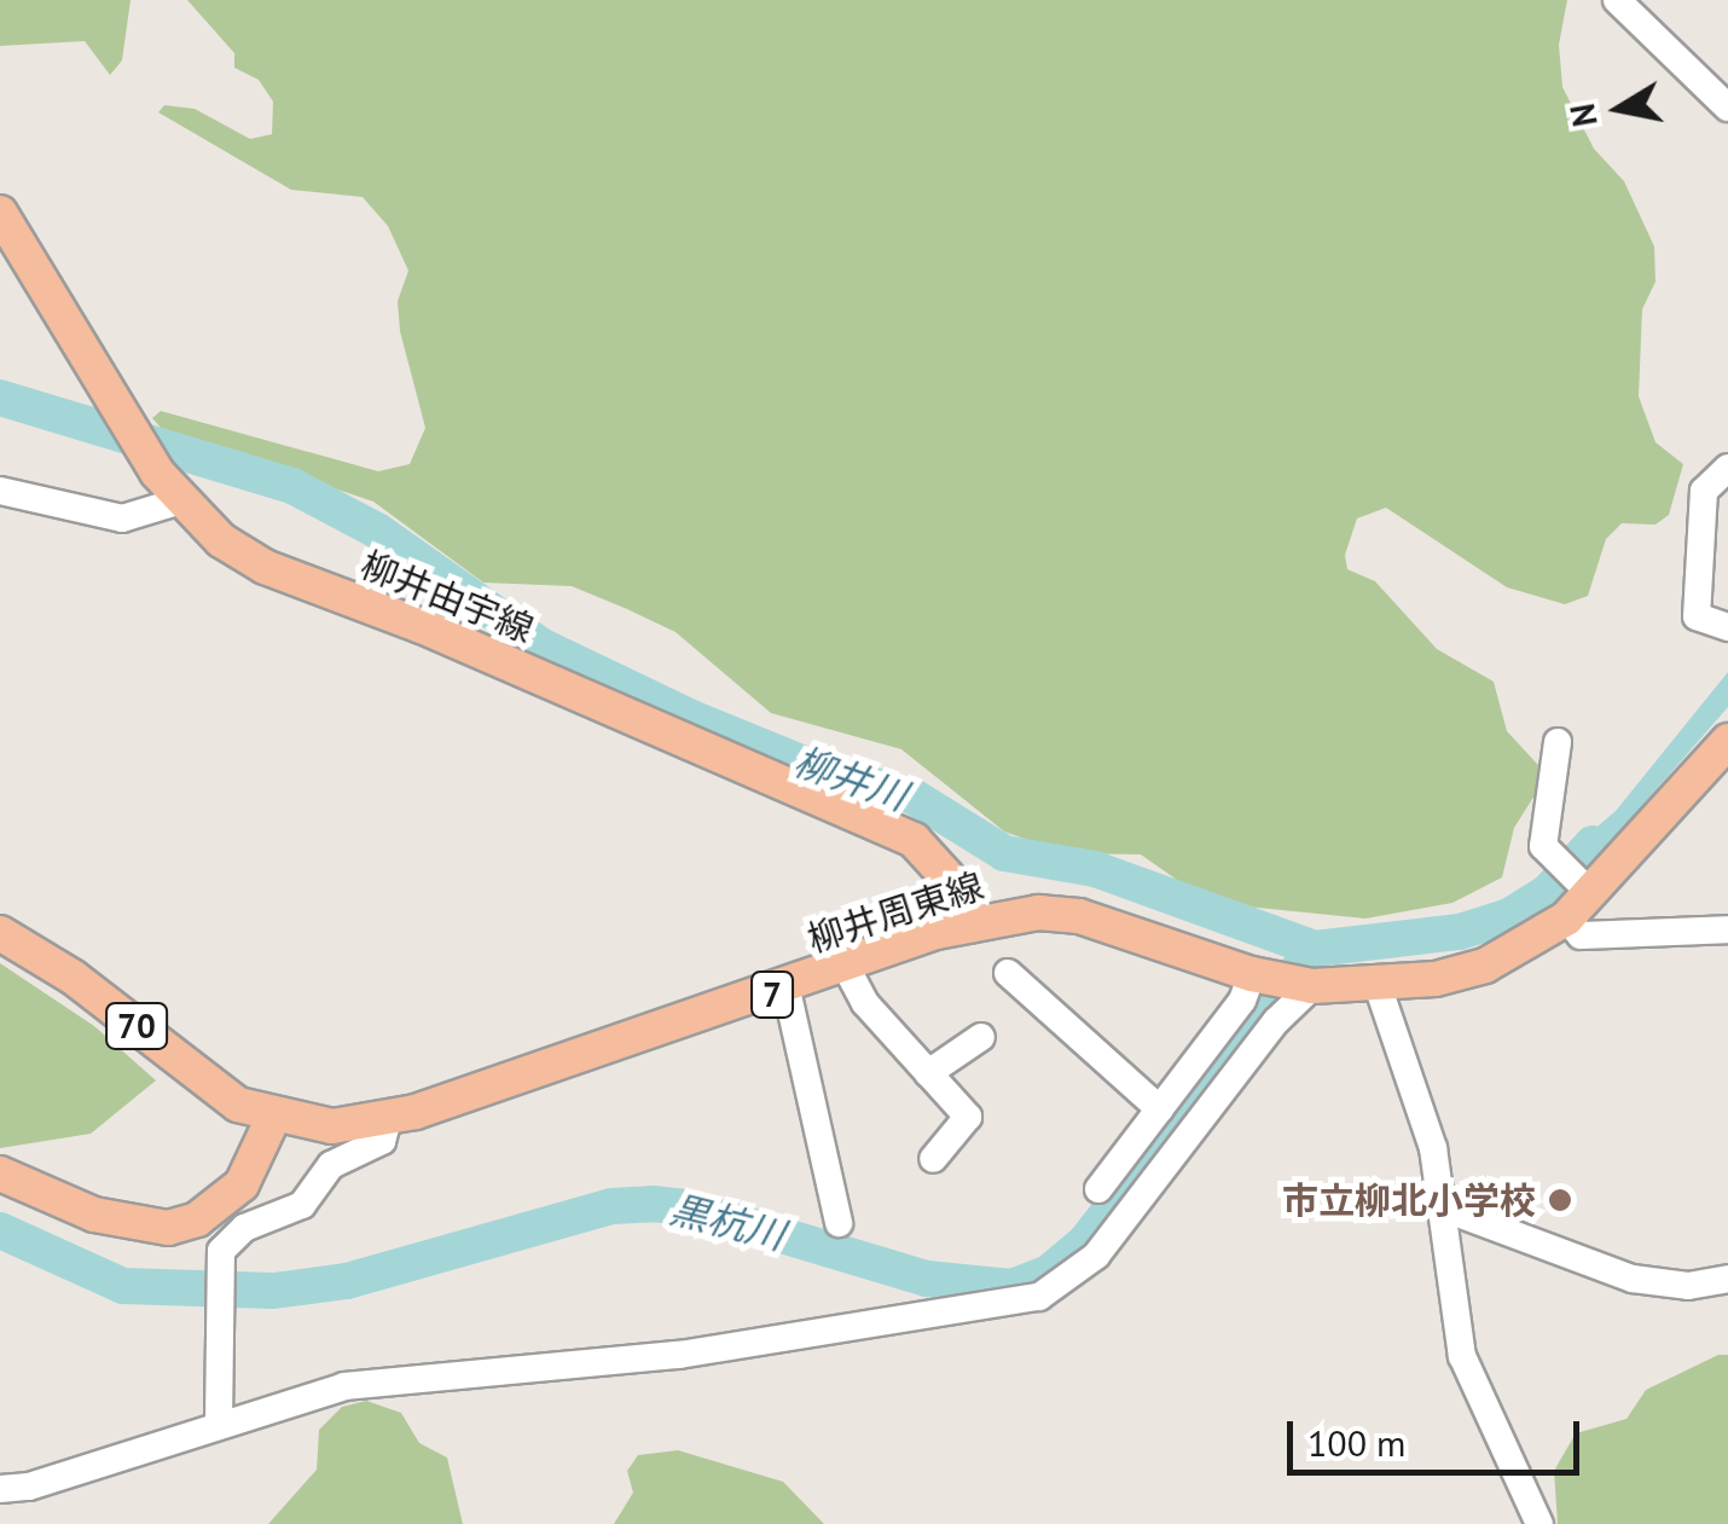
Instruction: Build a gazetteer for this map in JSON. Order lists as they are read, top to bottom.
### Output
{
  "streets": {
    "main road": [
      "柳井由宇線",
      "柳井周東線",
      "7",
      "70"
    ]
  },
  "crossings": [
    ["柳井由宇線", "柳井周東線"],
    ["柳井周東線", "70"]
  ],
  "water": ["柳井川", "黒杭川"],
  "places": ["市立柳北小学校"],
  "scale_bar": "100 m",
  "north": "left"
}
